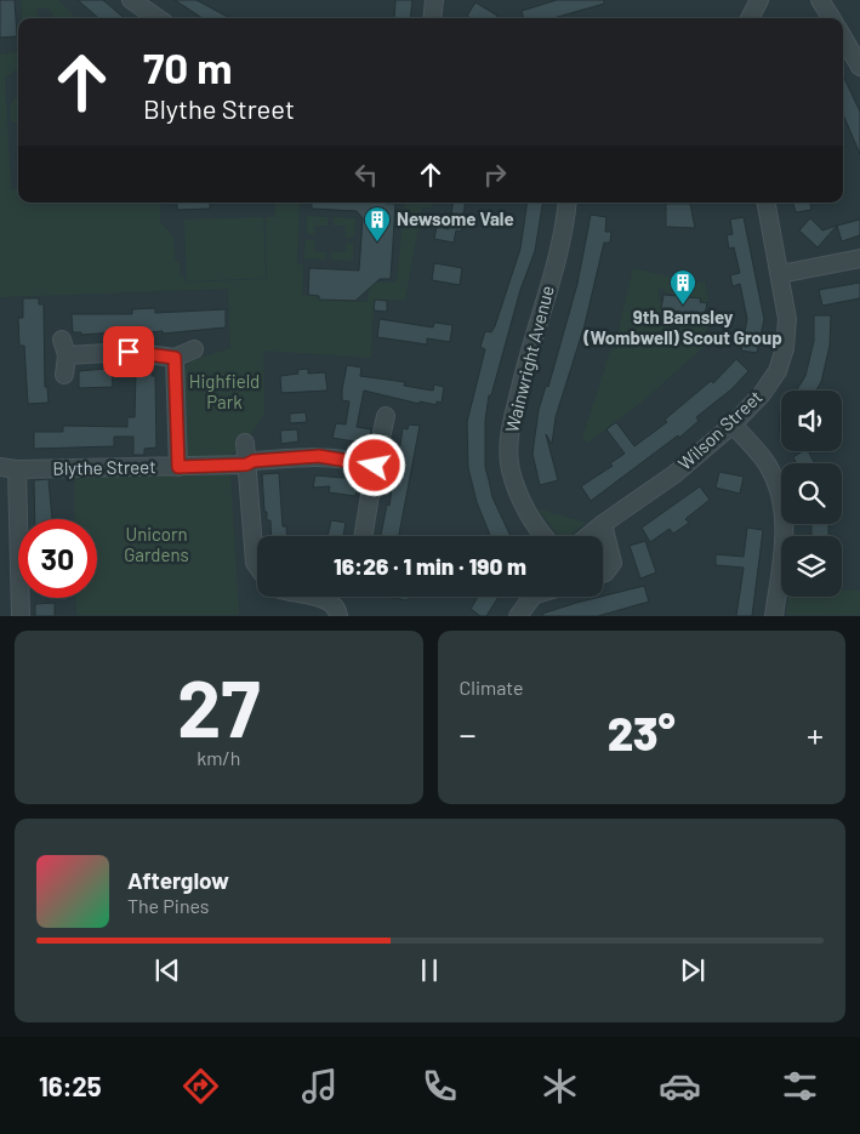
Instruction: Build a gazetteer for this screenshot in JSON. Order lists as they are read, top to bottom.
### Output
{
  "streets": {
    "street": ["Wainwright Avenue", "Wilson Street", "Blythe Street"]
  },
  "parks": ["Highfield Park", "Unicorn Gardens"],
  "places": {
    "building": ["Newsome Vale", "9th Barnsley (Wombwell) Scout Group"]
  },
  "page": {
    "turn": ["70 m", "Blythe Street"],
    "limit": "30",
    "trip": "16:26 · 1 min · 190 m",
    "tile": [
      ["27", "km/h"],
      "Climate"
    ],
    "heat": ["−", "23°", "+"],
    "song": ["Afterglow", "The Pines"],
    "tabs": "16:25"
  }
}
